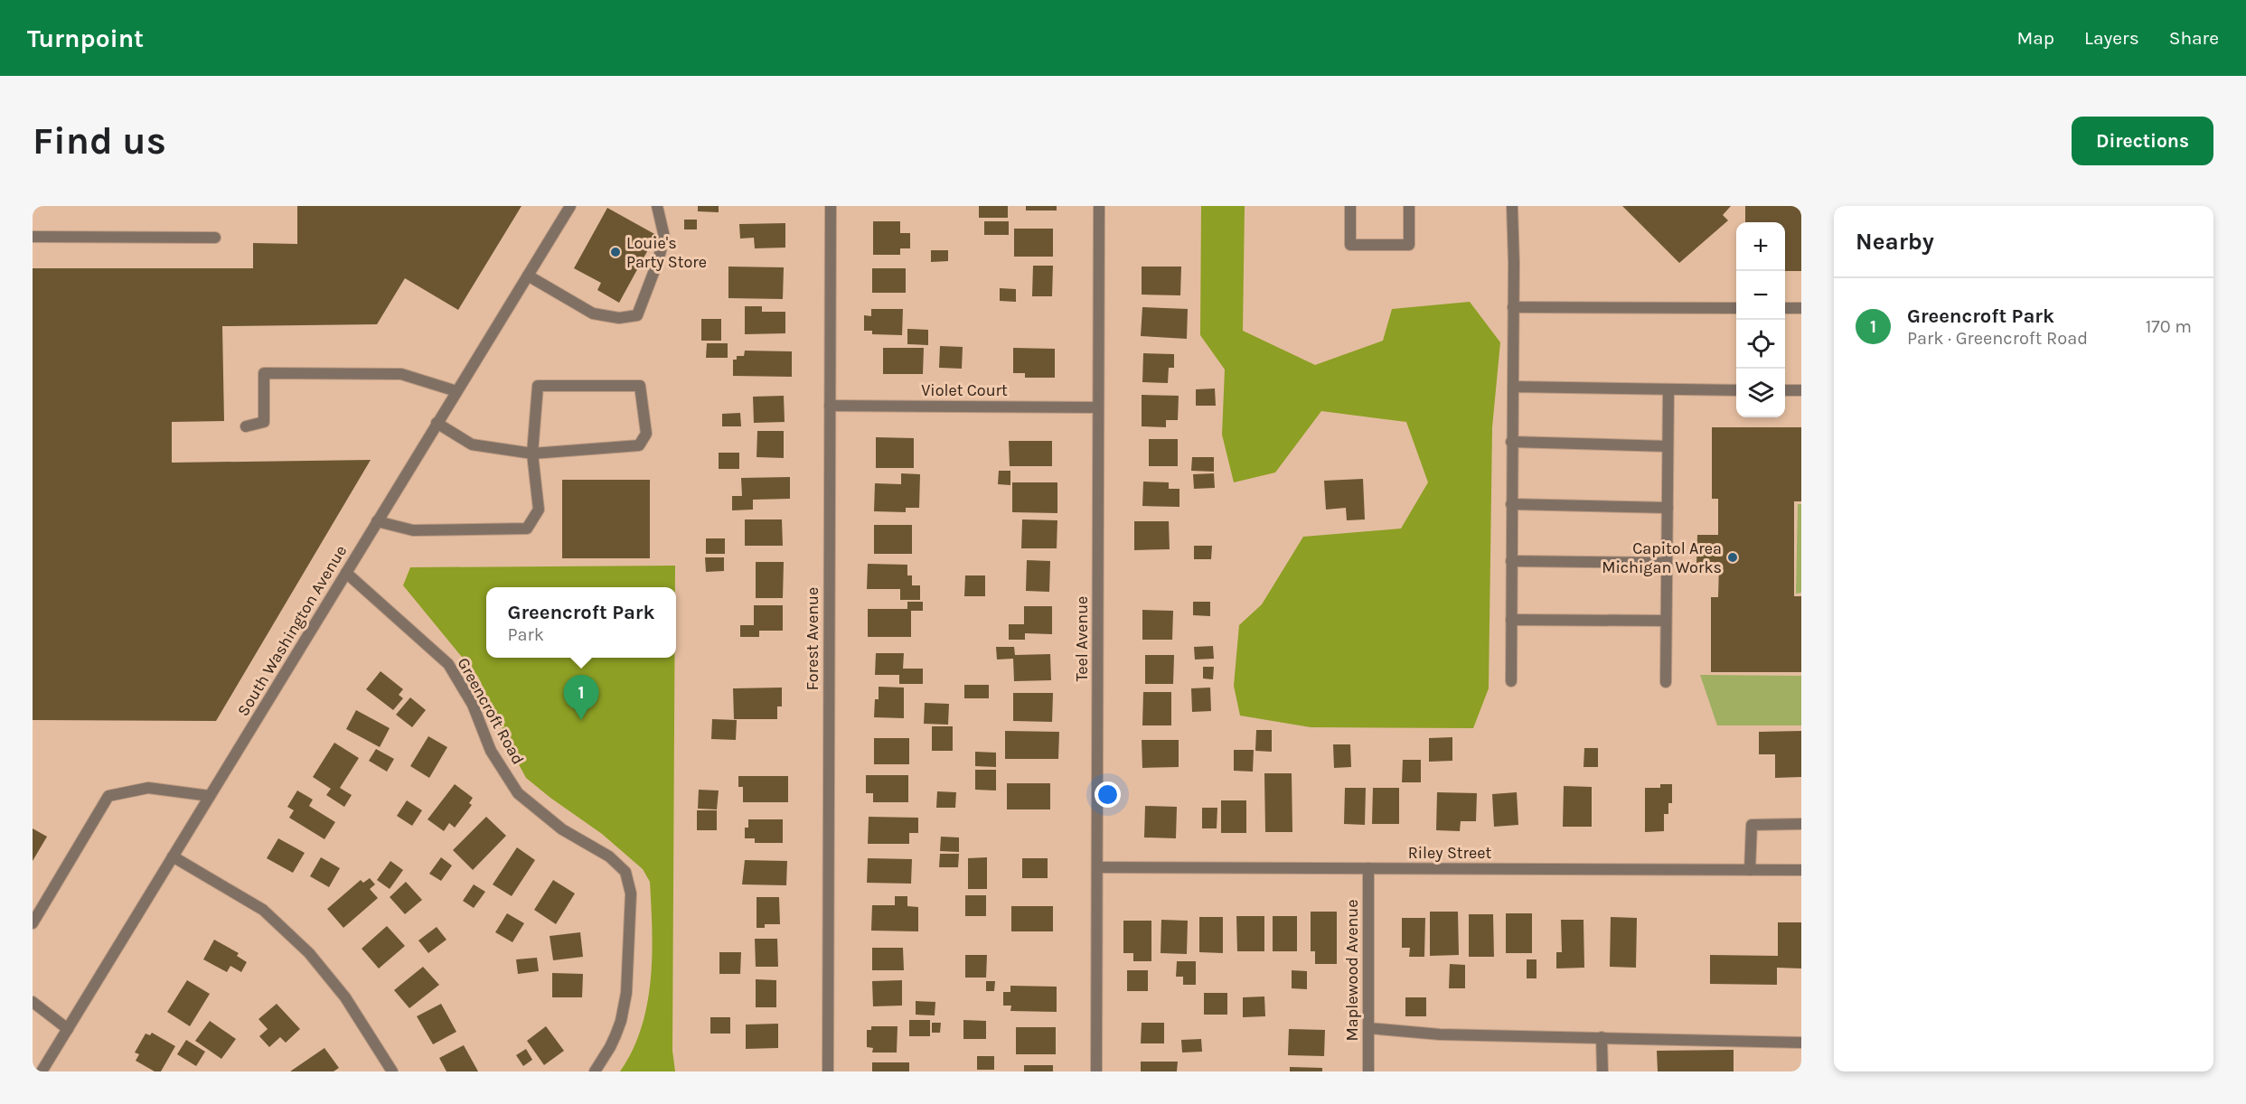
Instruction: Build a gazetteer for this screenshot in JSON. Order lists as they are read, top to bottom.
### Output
{
  "streets": {
    "street": [
      "Violet Court",
      "South Washington Avenue",
      "Forest Avenue",
      "Teel Avenue",
      "Greencroft Road",
      "Riley Street",
      "Maplewood Avenue"
    ]
  },
  "crossings": [
    ["Violet Court", "Forest Avenue"],
    ["Violet Court", "Teel Avenue"],
    ["South Washington Avenue", "Greencroft Road"],
    ["Teel Avenue", "Riley Street"],
    ["Riley Street", "Maplewood Avenue"]
  ],
  "places": ["Louie's Party Store", "Capitol Area Michigan Works"],
  "page": {
    "header": "Turnpoint",
    "nav": ["Map", "Layers", "Share"],
    "buttons": "Directions",
    "title": "Find us",
    "heading": "Nearby",
    "map_buttons": ["+", "−"],
    "list": [
      {
        "mark": "1",
        "name": "Greencroft Park",
        "note": "Park · Greencroft Road",
        "value": "170 m"
      }
    ],
    "popup": ["Greencroft Park", "Park"],
    "pins": "1"
  }
}
